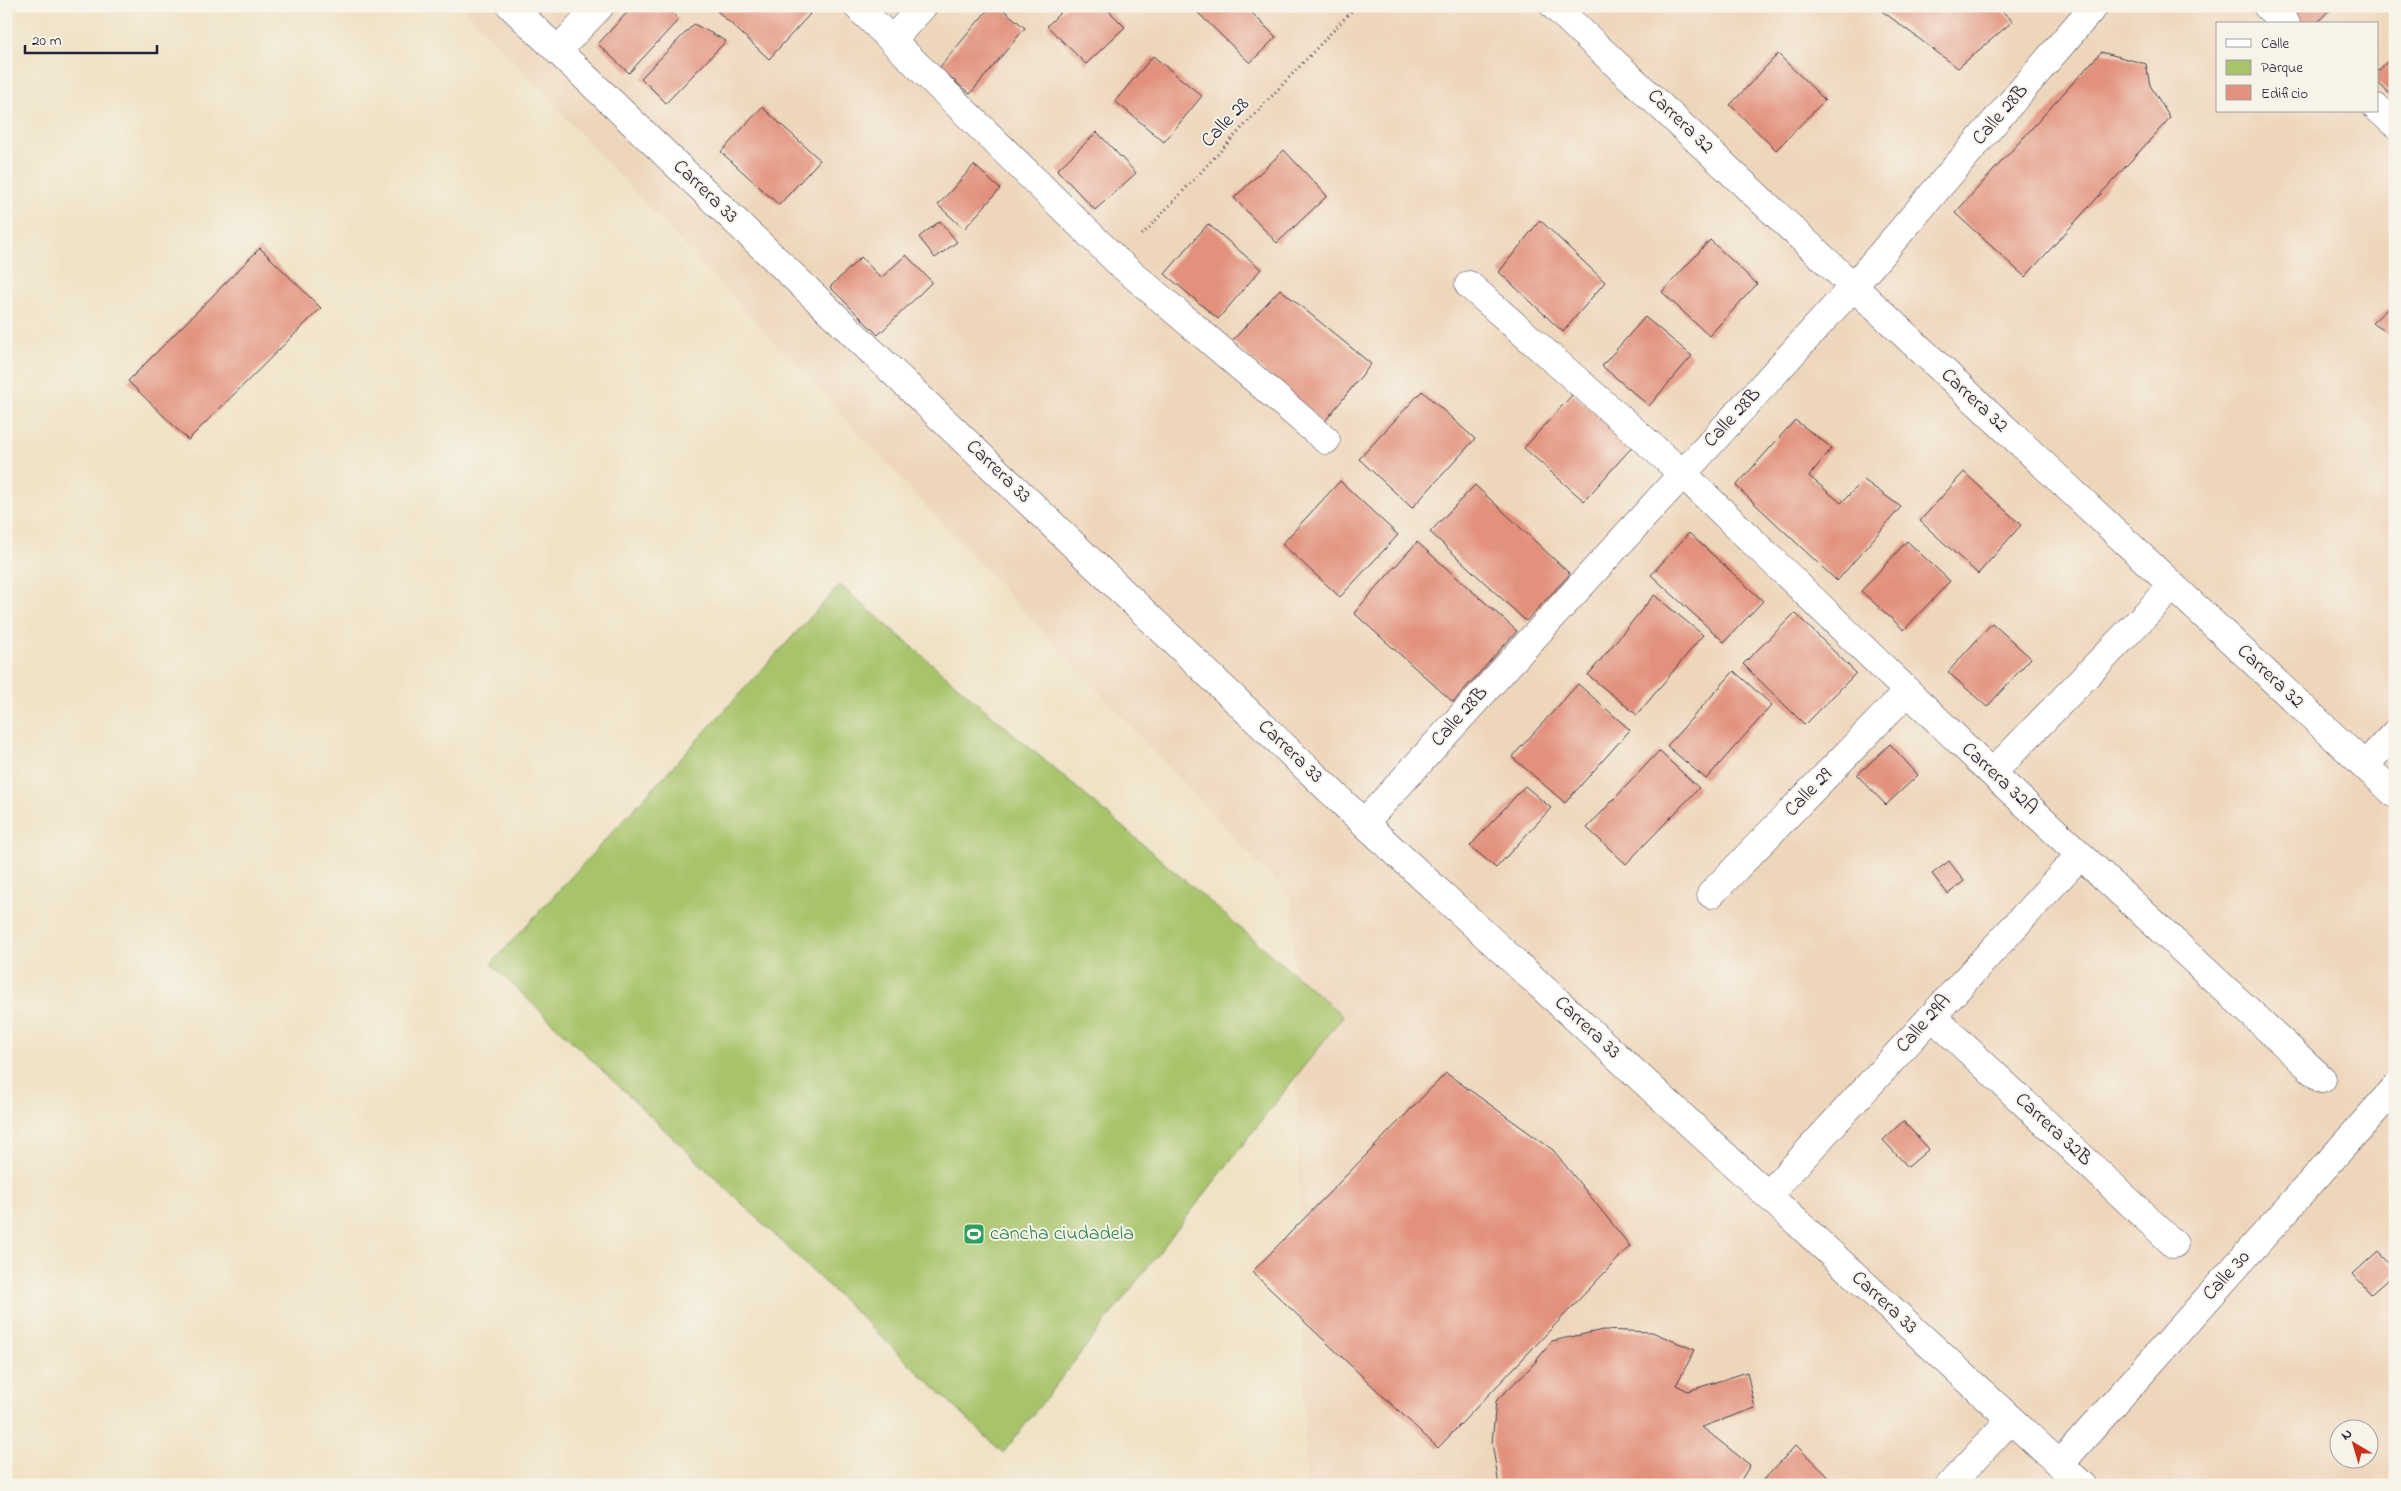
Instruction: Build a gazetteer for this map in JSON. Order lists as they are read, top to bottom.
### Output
{
  "streets": {
    "street": [
      "Calle 28B",
      "Carrera 32",
      "Carrera 33",
      "Carrera 32A",
      "Calle 29",
      "Calle 29A",
      "Carrera 32B",
      "Calle 30"
    ],
    "path": ["Calle 28"]
  },
  "crossings": [
    ["Calle 28B", "Carrera 32"],
    ["Calle 28B", "Carrera 33"],
    ["Calle 28B", "Carrera 32A"],
    ["Carrera 33", "Calle 29A"],
    ["Carrera 33", "Calle 30"],
    ["Carrera 32A", "Calle 29"],
    ["Carrera 32A", "Calle 29A"],
    ["Calle 29A", "Carrera 32B"]
  ],
  "places": {
    "sports": ["cancha ciudadela"]
  },
  "legend": ["Calle", "Parque", "Edificio"],
  "scale_bar": "20 m",
  "north": "top left"
}
